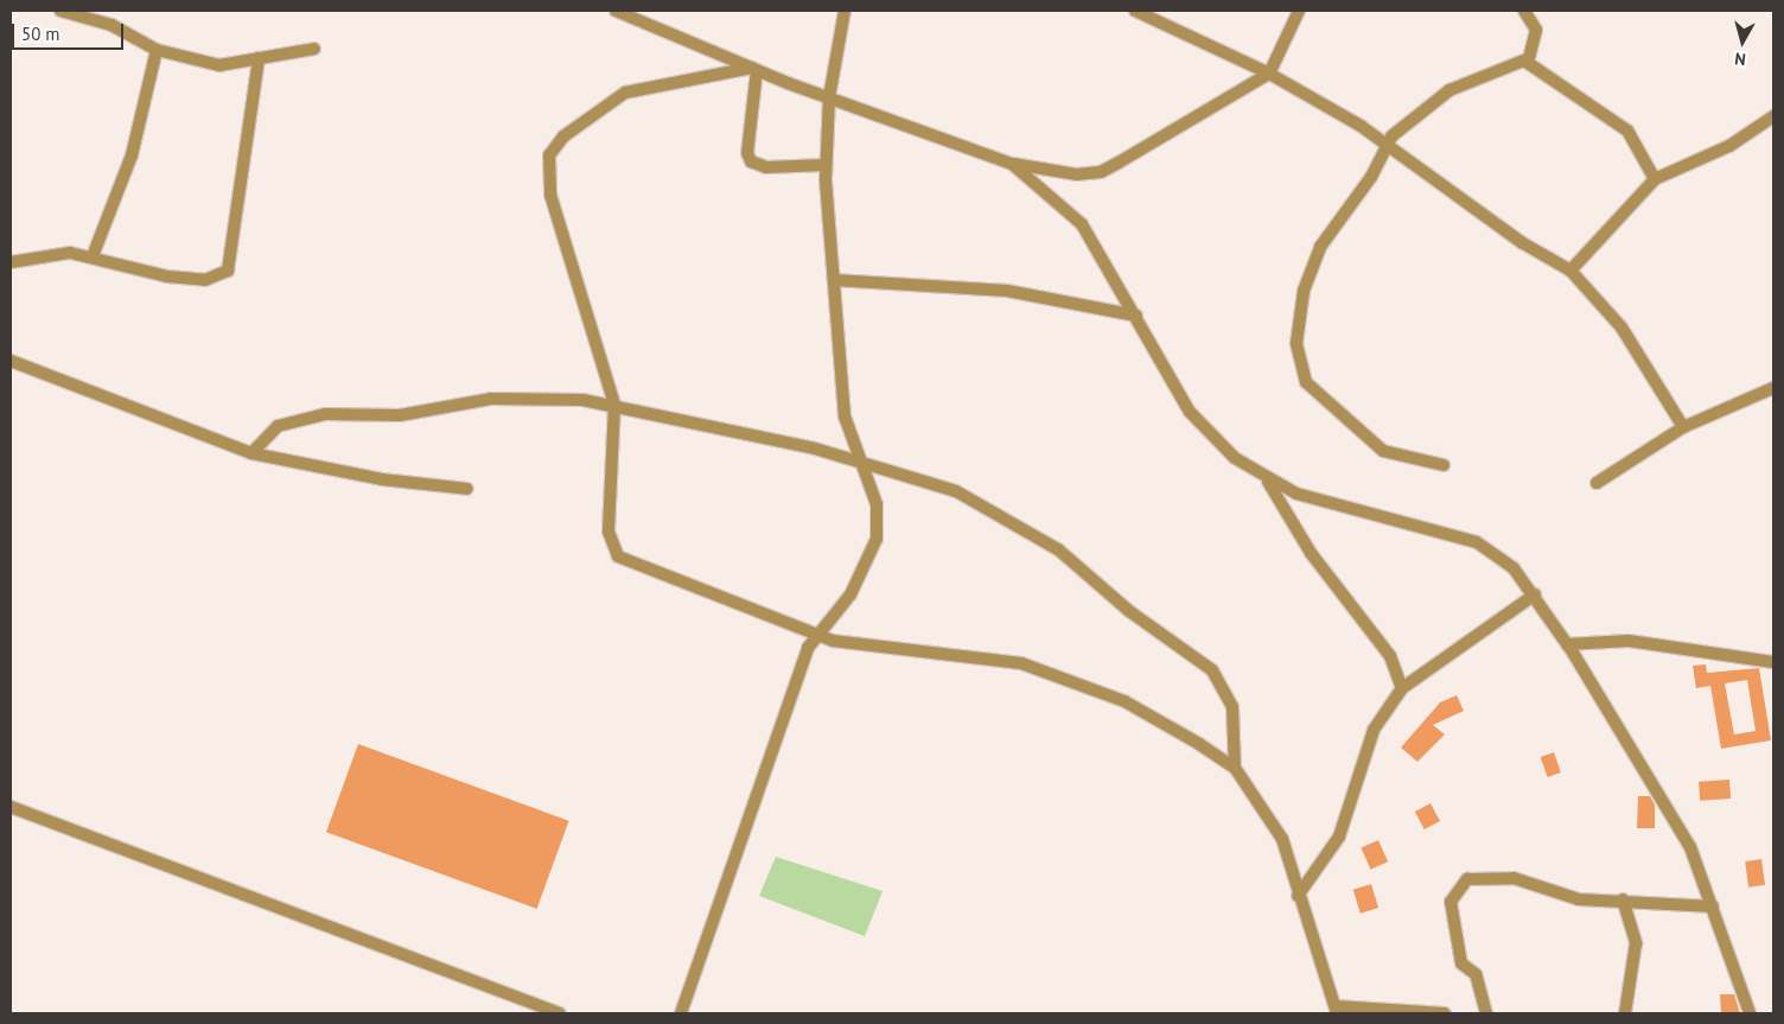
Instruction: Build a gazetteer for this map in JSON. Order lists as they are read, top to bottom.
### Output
{
  "scale_bar": "50 m",
  "north": "bottom"
}
